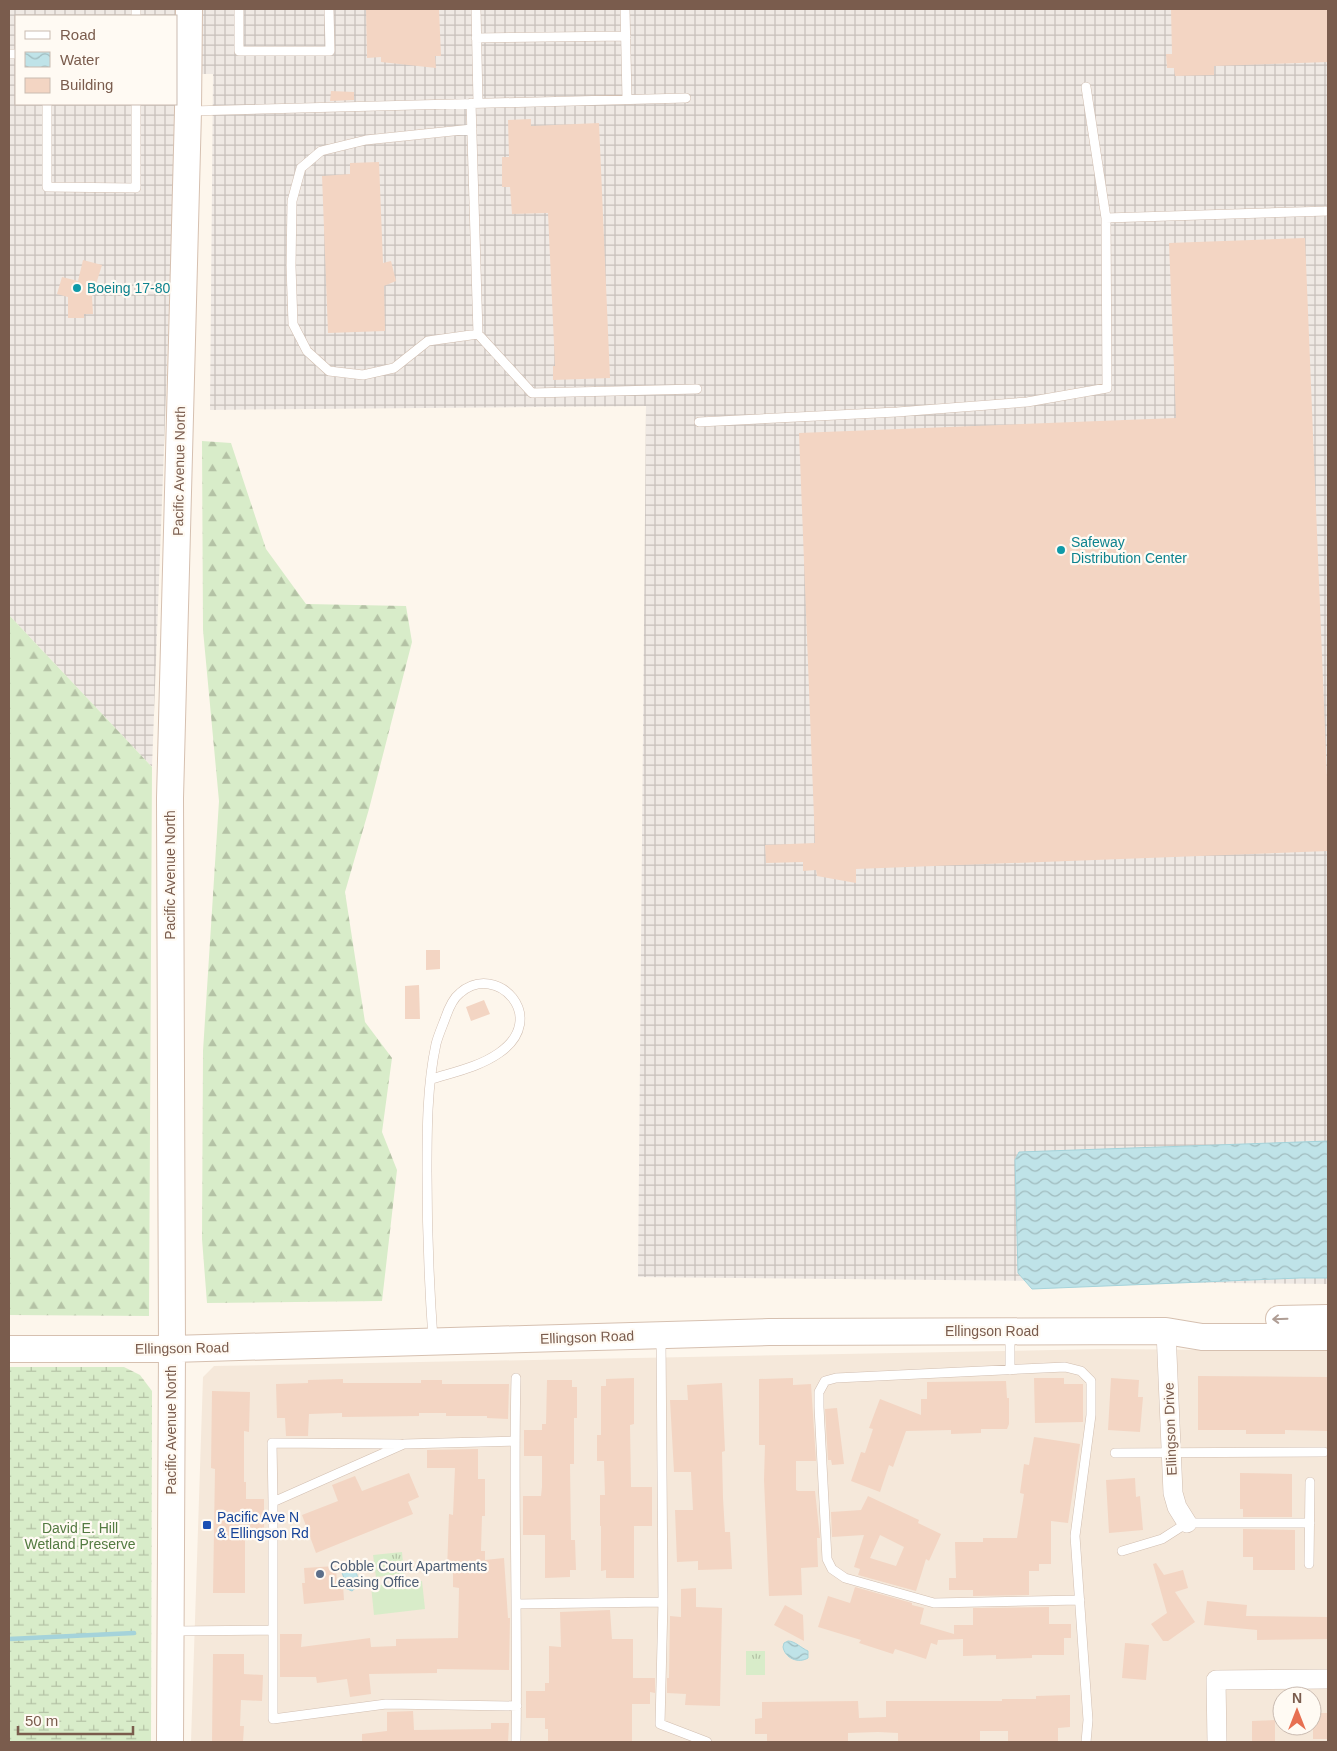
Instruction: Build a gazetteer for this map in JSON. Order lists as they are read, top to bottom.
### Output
{
  "streets": {
    "street": ["Pacific Avenue North", "Ellingson Road", "Ellingson Drive"]
  },
  "crossings": [
    ["Pacific Avenue North", "Ellingson Road"],
    ["Ellingson Road", "Ellingson Drive"]
  ],
  "parks": ["David E. Hill Wetland Preserve"],
  "places": {
    "other": ["Boeing 17-80", "Safeway Distribution Center", "Cobble Court Apartments Leasing Office"],
    "transit": ["Pacific Ave N & Ellingson Rd"]
  },
  "legend": ["Road", "Water", "Building"],
  "scale_bar": "50 m",
  "north": "top"
}
